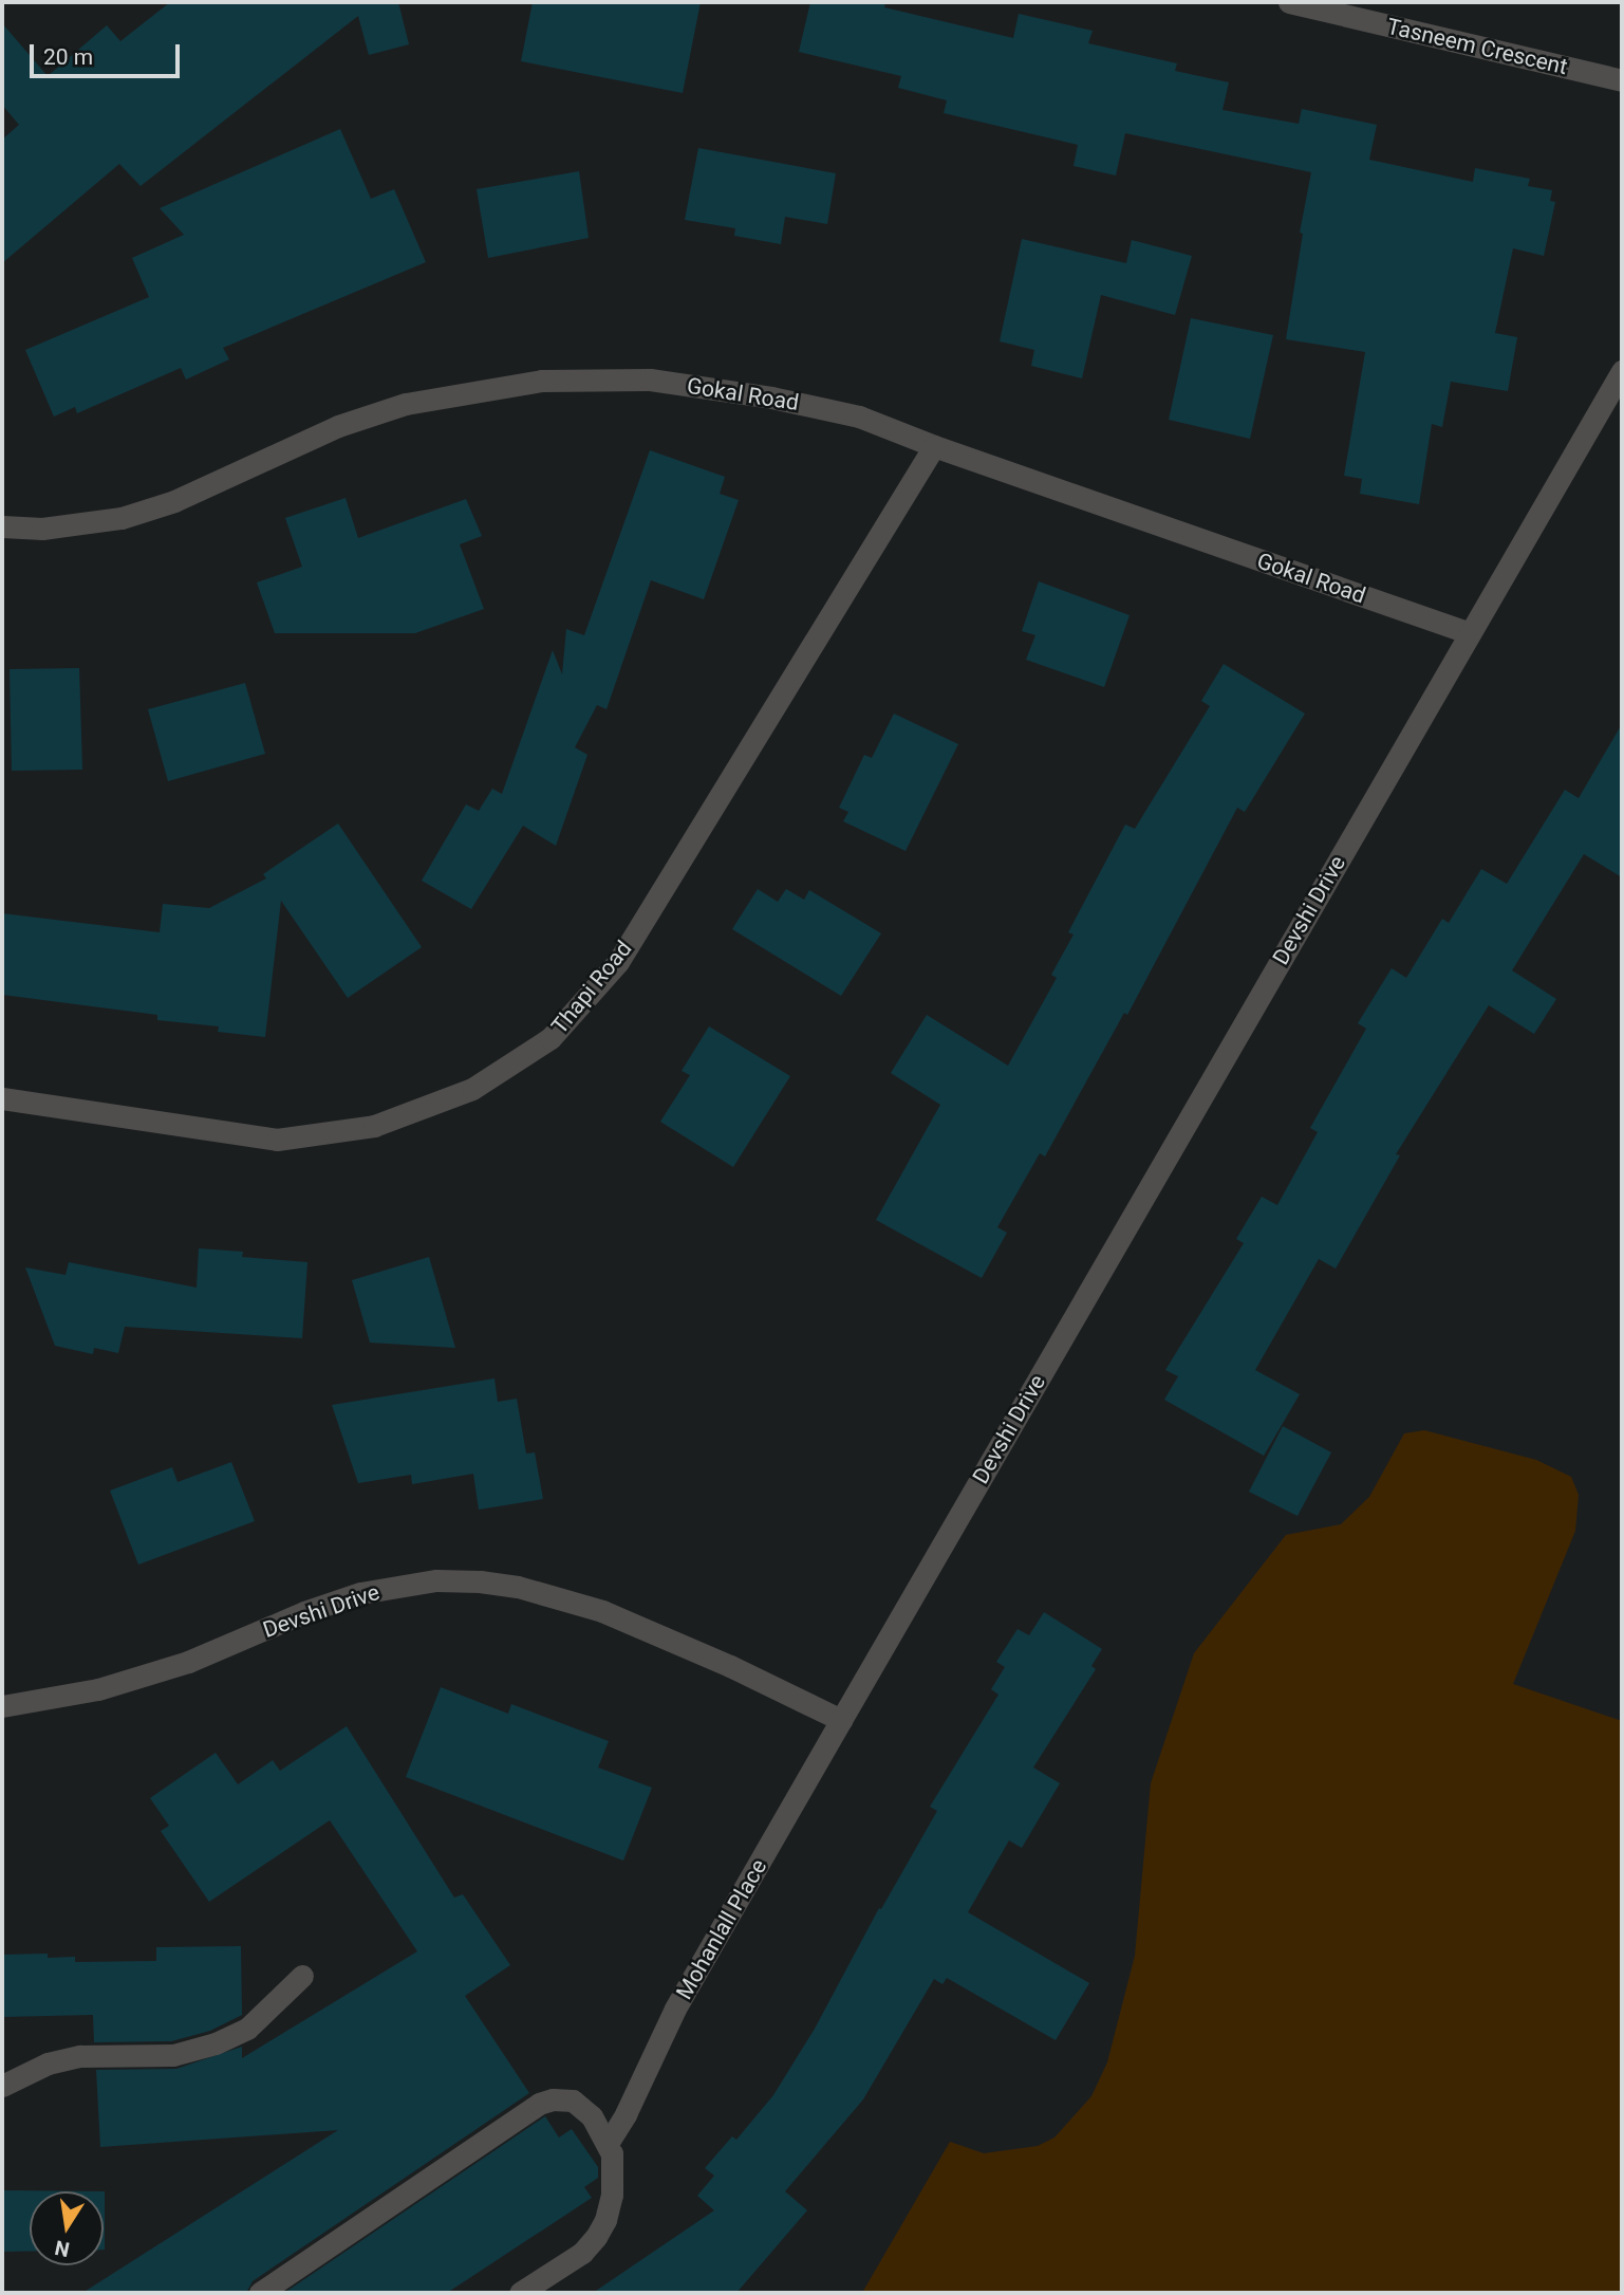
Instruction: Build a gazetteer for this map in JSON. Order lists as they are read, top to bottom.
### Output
{
  "streets": {
    "street": [
      "Tasneem Crescent",
      "Gokal Road",
      "Devshi Drive",
      "Thapi Road",
      "Mohanlall Place"
    ]
  },
  "crossings": [
    ["Gokal Road", "Devshi Drive"],
    ["Gokal Road", "Thapi Road"],
    ["Devshi Drive", "Mohanlall Place"]
  ],
  "scale_bar": "20 m",
  "north": "bottom"
}
